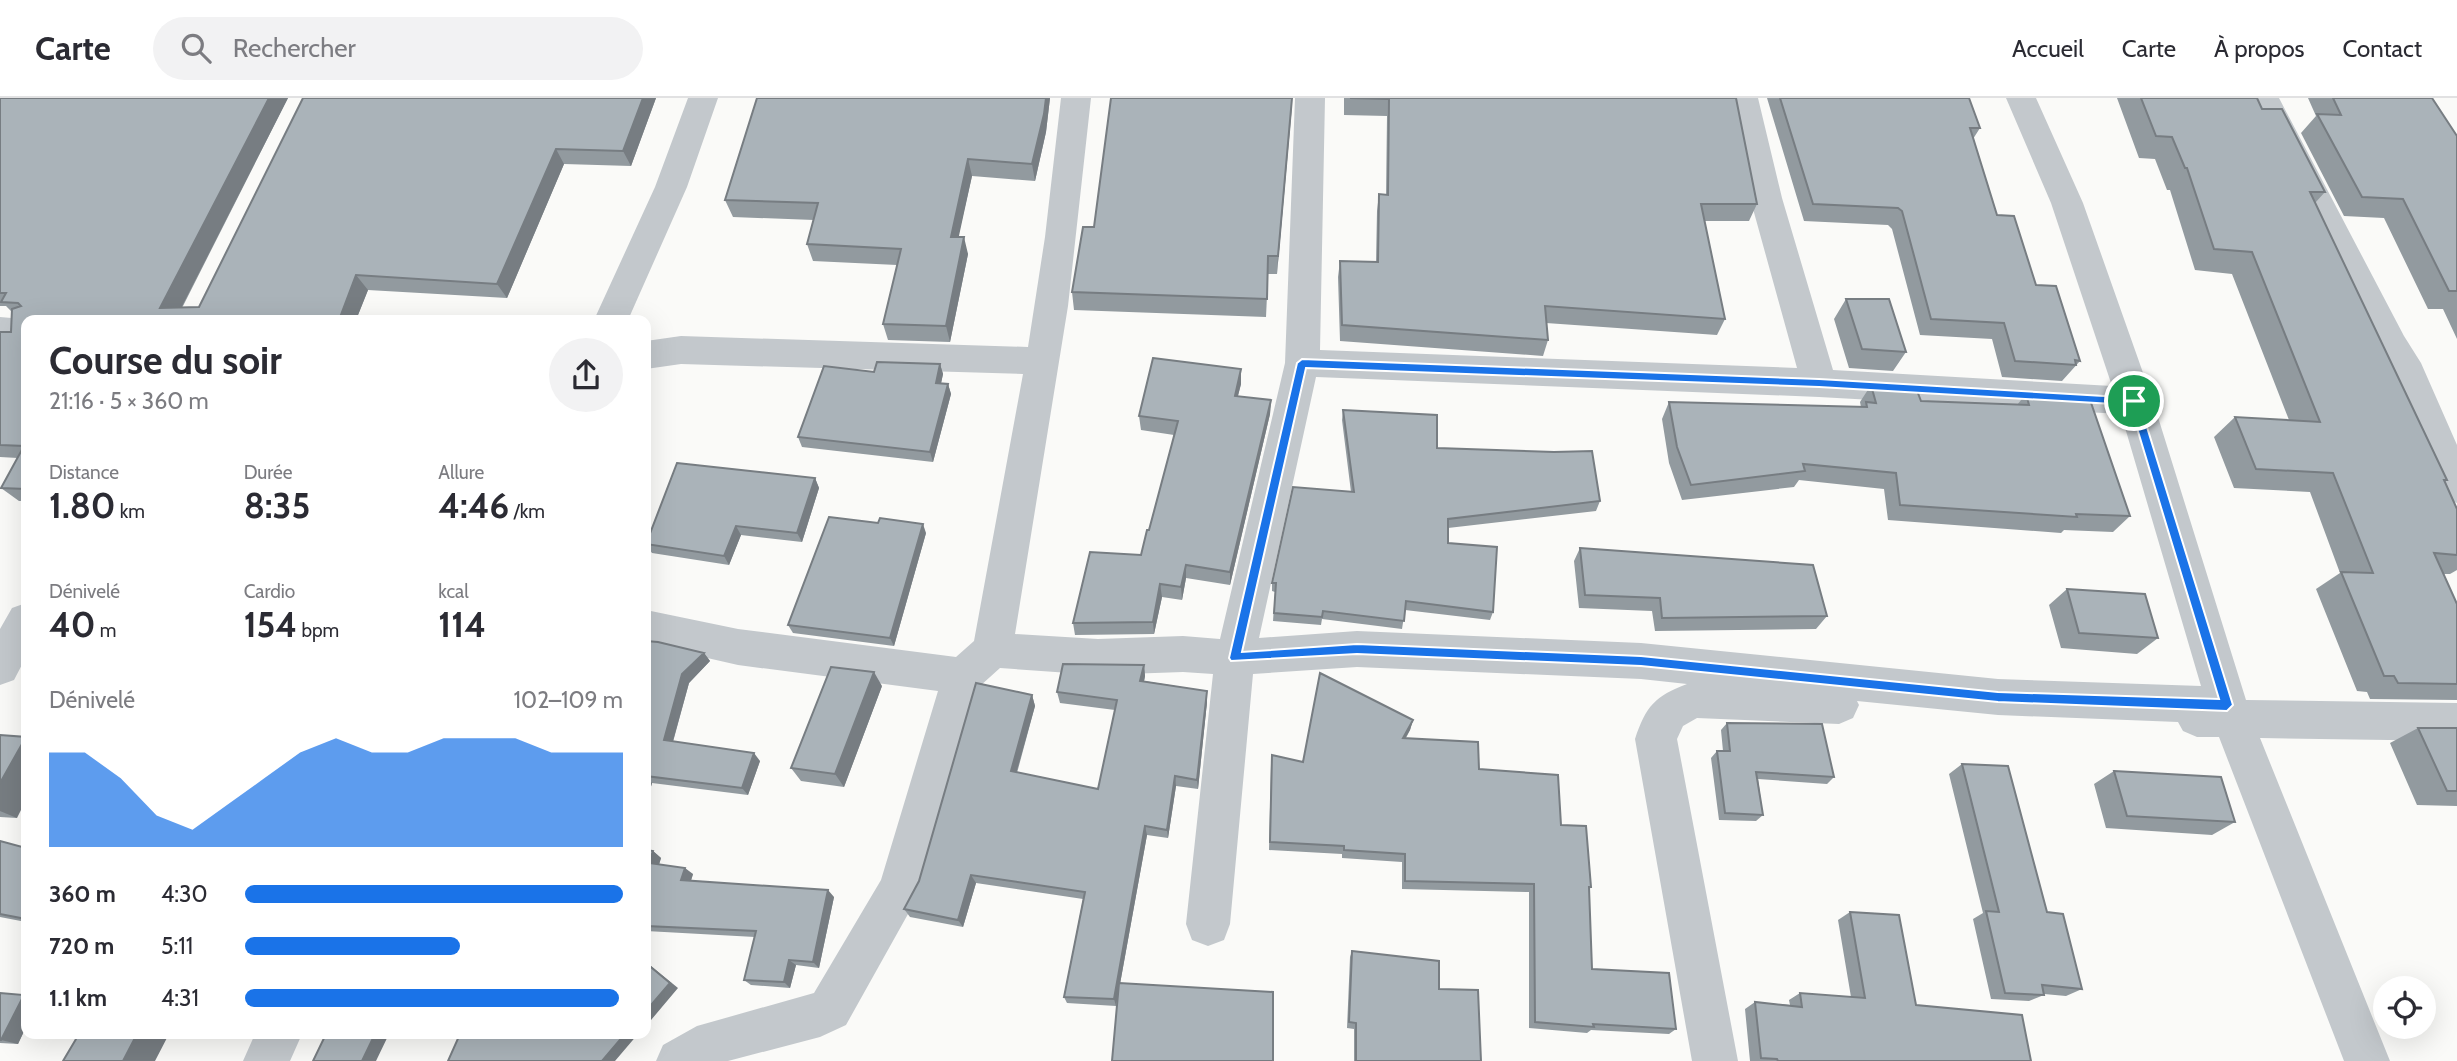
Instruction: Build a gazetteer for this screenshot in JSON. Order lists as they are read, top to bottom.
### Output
{
  "page": {
    "header": "Carte",
    "search": "Rechercher",
    "nav": [
      "Accueil",
      "Carte",
      "À propos",
      "Contact"
    ],
    "heading": ["Course du soir", "21:16 · 5 × 360 m"],
    "stats": [
      ["Distance", "1.80 km"],
      ["Durée", "8:35"],
      ["Allure", "4:46 /km"],
      ["Dénivelé", "40 m"],
      ["Cardio", "154 bpm"],
      ["kcal", "114"]
    ],
    "chart": ["Dénivelé", "102–109 m"],
    "list": [
      {
        "name": "360 m",
        "note": "4:30"
      },
      {
        "name": "720 m",
        "note": "5:11"
      },
      {
        "name": "1.1 km",
        "note": "4:31"
      }
    ]
  }
}
